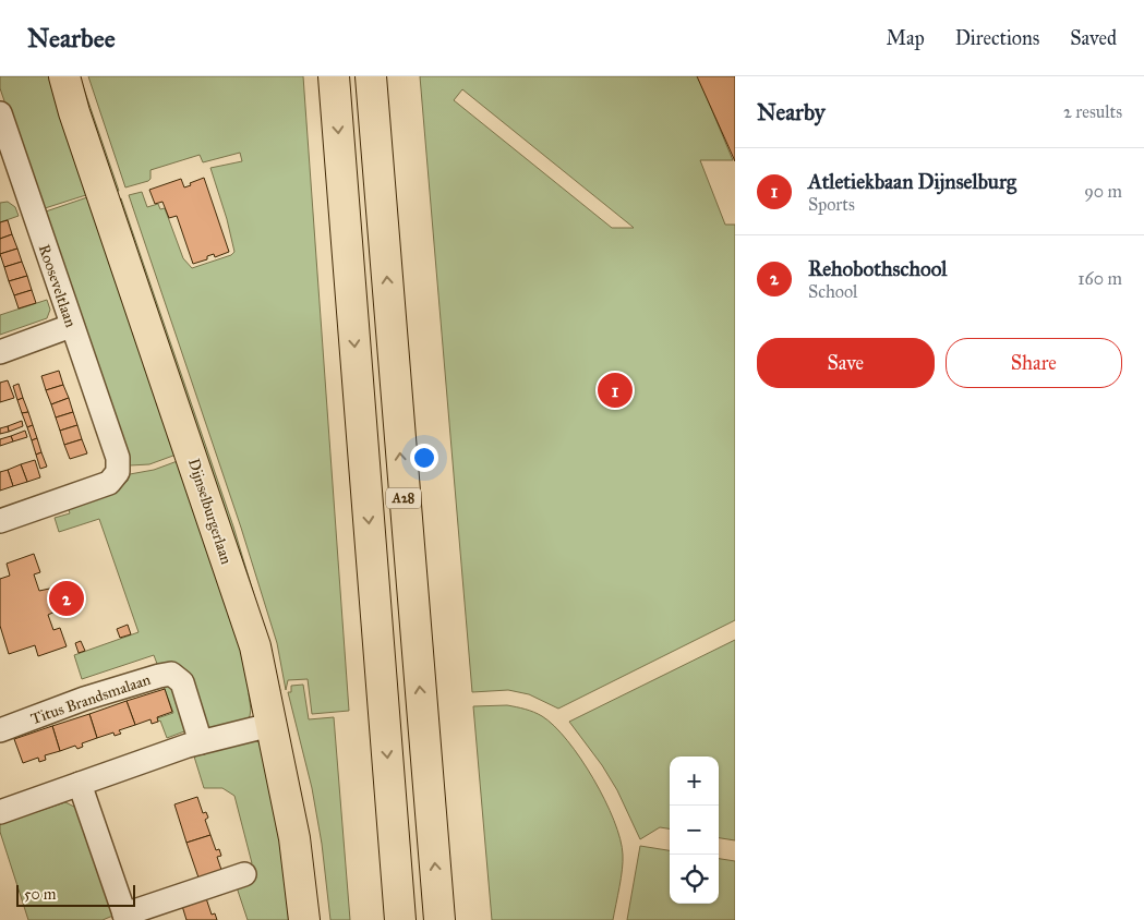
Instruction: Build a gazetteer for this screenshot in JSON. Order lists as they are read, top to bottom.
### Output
{
  "streets": {
    "main road": ["A28", "Dijnselburgerlaan"],
    "street": ["Rooseveltlaan", "Titus Brandsmalaan"]
  },
  "scale_bar": "50 m",
  "page": {
    "header": "Nearbee",
    "nav": ["Map", "Directions", "Saved"],
    "heading": ["Nearby", "2 results"],
    "list": [
      {
        "mark": "1",
        "name": "Atletiekbaan Dijnselburg",
        "note": "Sports",
        "value": "90 m"
      },
      {
        "mark": "2",
        "name": "Rehobothschool",
        "note": "School",
        "value": "160 m"
      }
    ],
    "buttons": ["Save", "Share"],
    "pins": ["1", "2"],
    "map_buttons": ["+", "−"],
    "scale": "50 m"
  }
}
